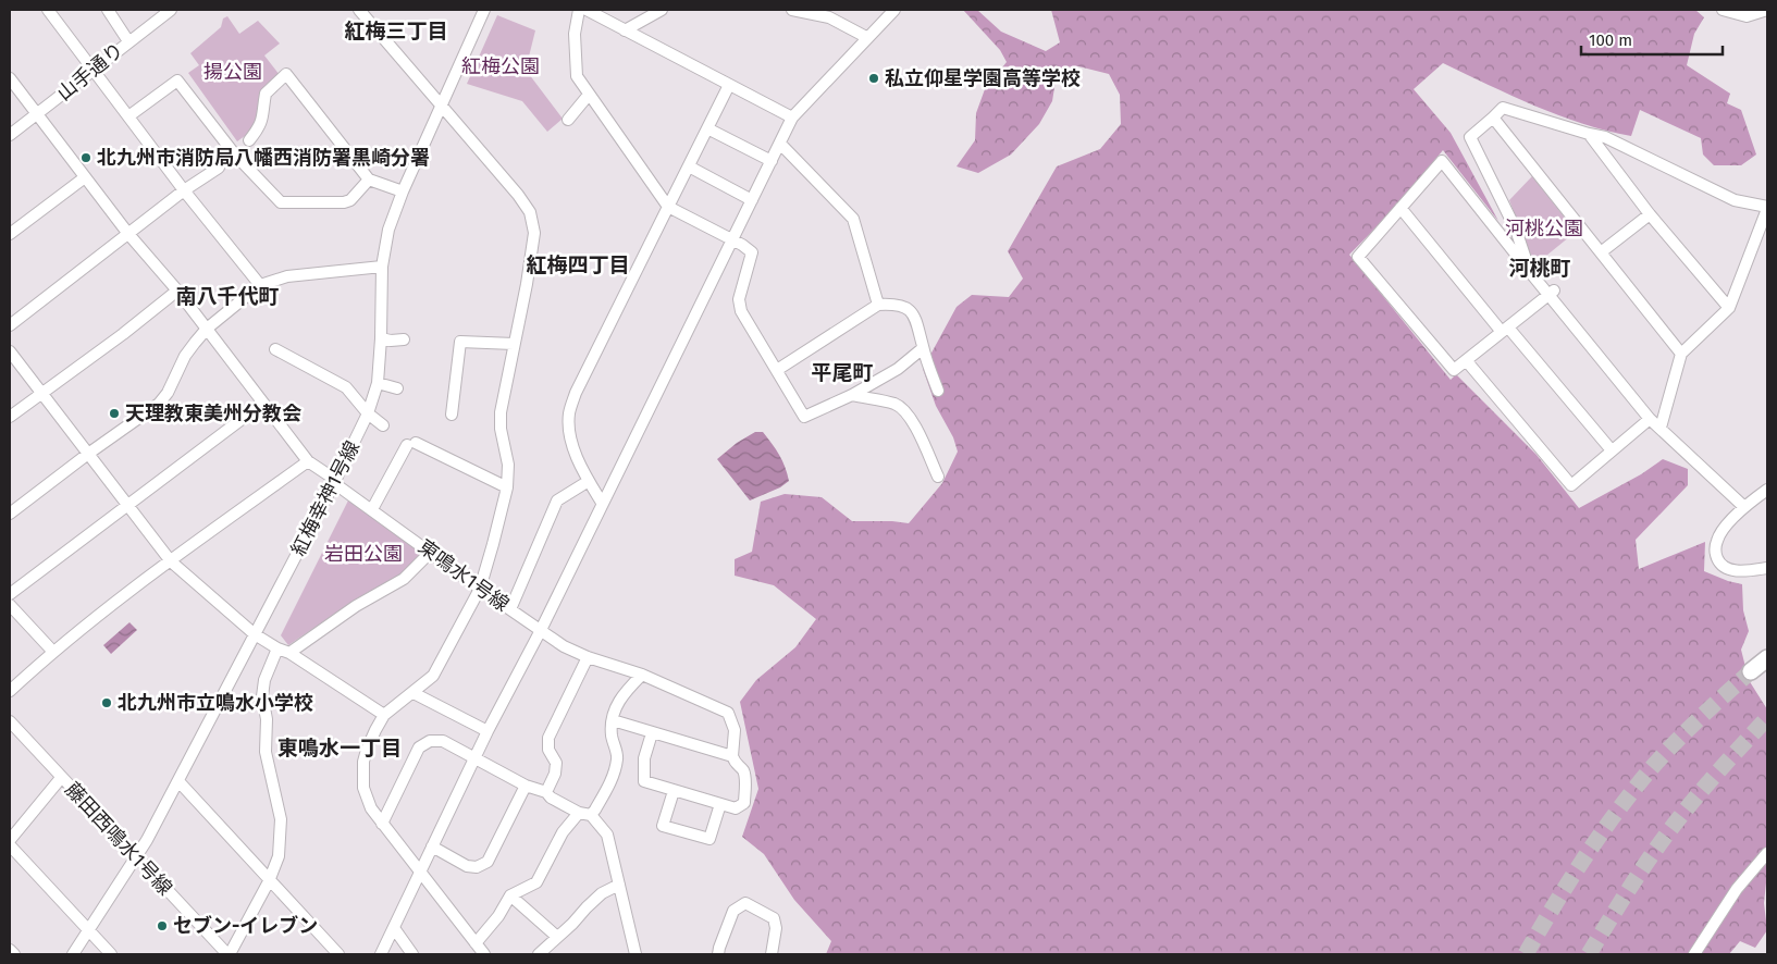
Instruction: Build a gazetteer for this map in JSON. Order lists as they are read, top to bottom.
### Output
{
  "streets": {
    "street": [
      "山手通り",
      "紅梅幸神1号線",
      "東鳴水1号線",
      "藤田西鳴水1号線"
    ]
  },
  "crossings": [
    ["山手通り", "東鳴水1号線"],
    ["紅梅幸神1号線", "東鳴水1号線"],
    ["紅梅幸神1号線", "藤田西鳴水1号線"]
  ],
  "districts": [
    "紅梅三丁目",
    "紅梅四丁目",
    "河桃町",
    "南八千代町",
    "平尾町",
    "東鳴水一丁目"
  ],
  "parks": [
    "紅梅公園",
    "揚公園",
    "河桃公園",
    "岩田公園"
  ],
  "places": [
    "私立仰星学園高等学校",
    "北九州市消防局八幡西消防署黒崎分署",
    "天理教東美州分教会",
    "北九州市立鳴水小学校",
    "セブン-イレブン"
  ],
  "scale_bar": "100 m"
}
